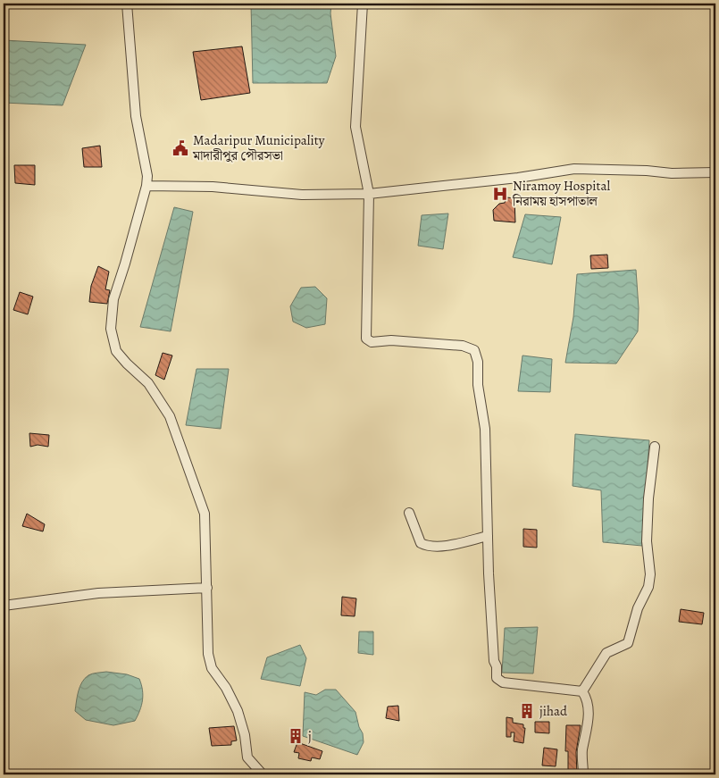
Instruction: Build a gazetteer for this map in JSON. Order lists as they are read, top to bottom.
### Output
{
  "places": {
    "public building": ["Madaripur Municipality মাদারীপুর পৌরসভা"],
    "hospital": ["Niramoy Hospital নিরাময় হাসপাতাল"],
    "building": ["jihad", "j"]
  }
}
